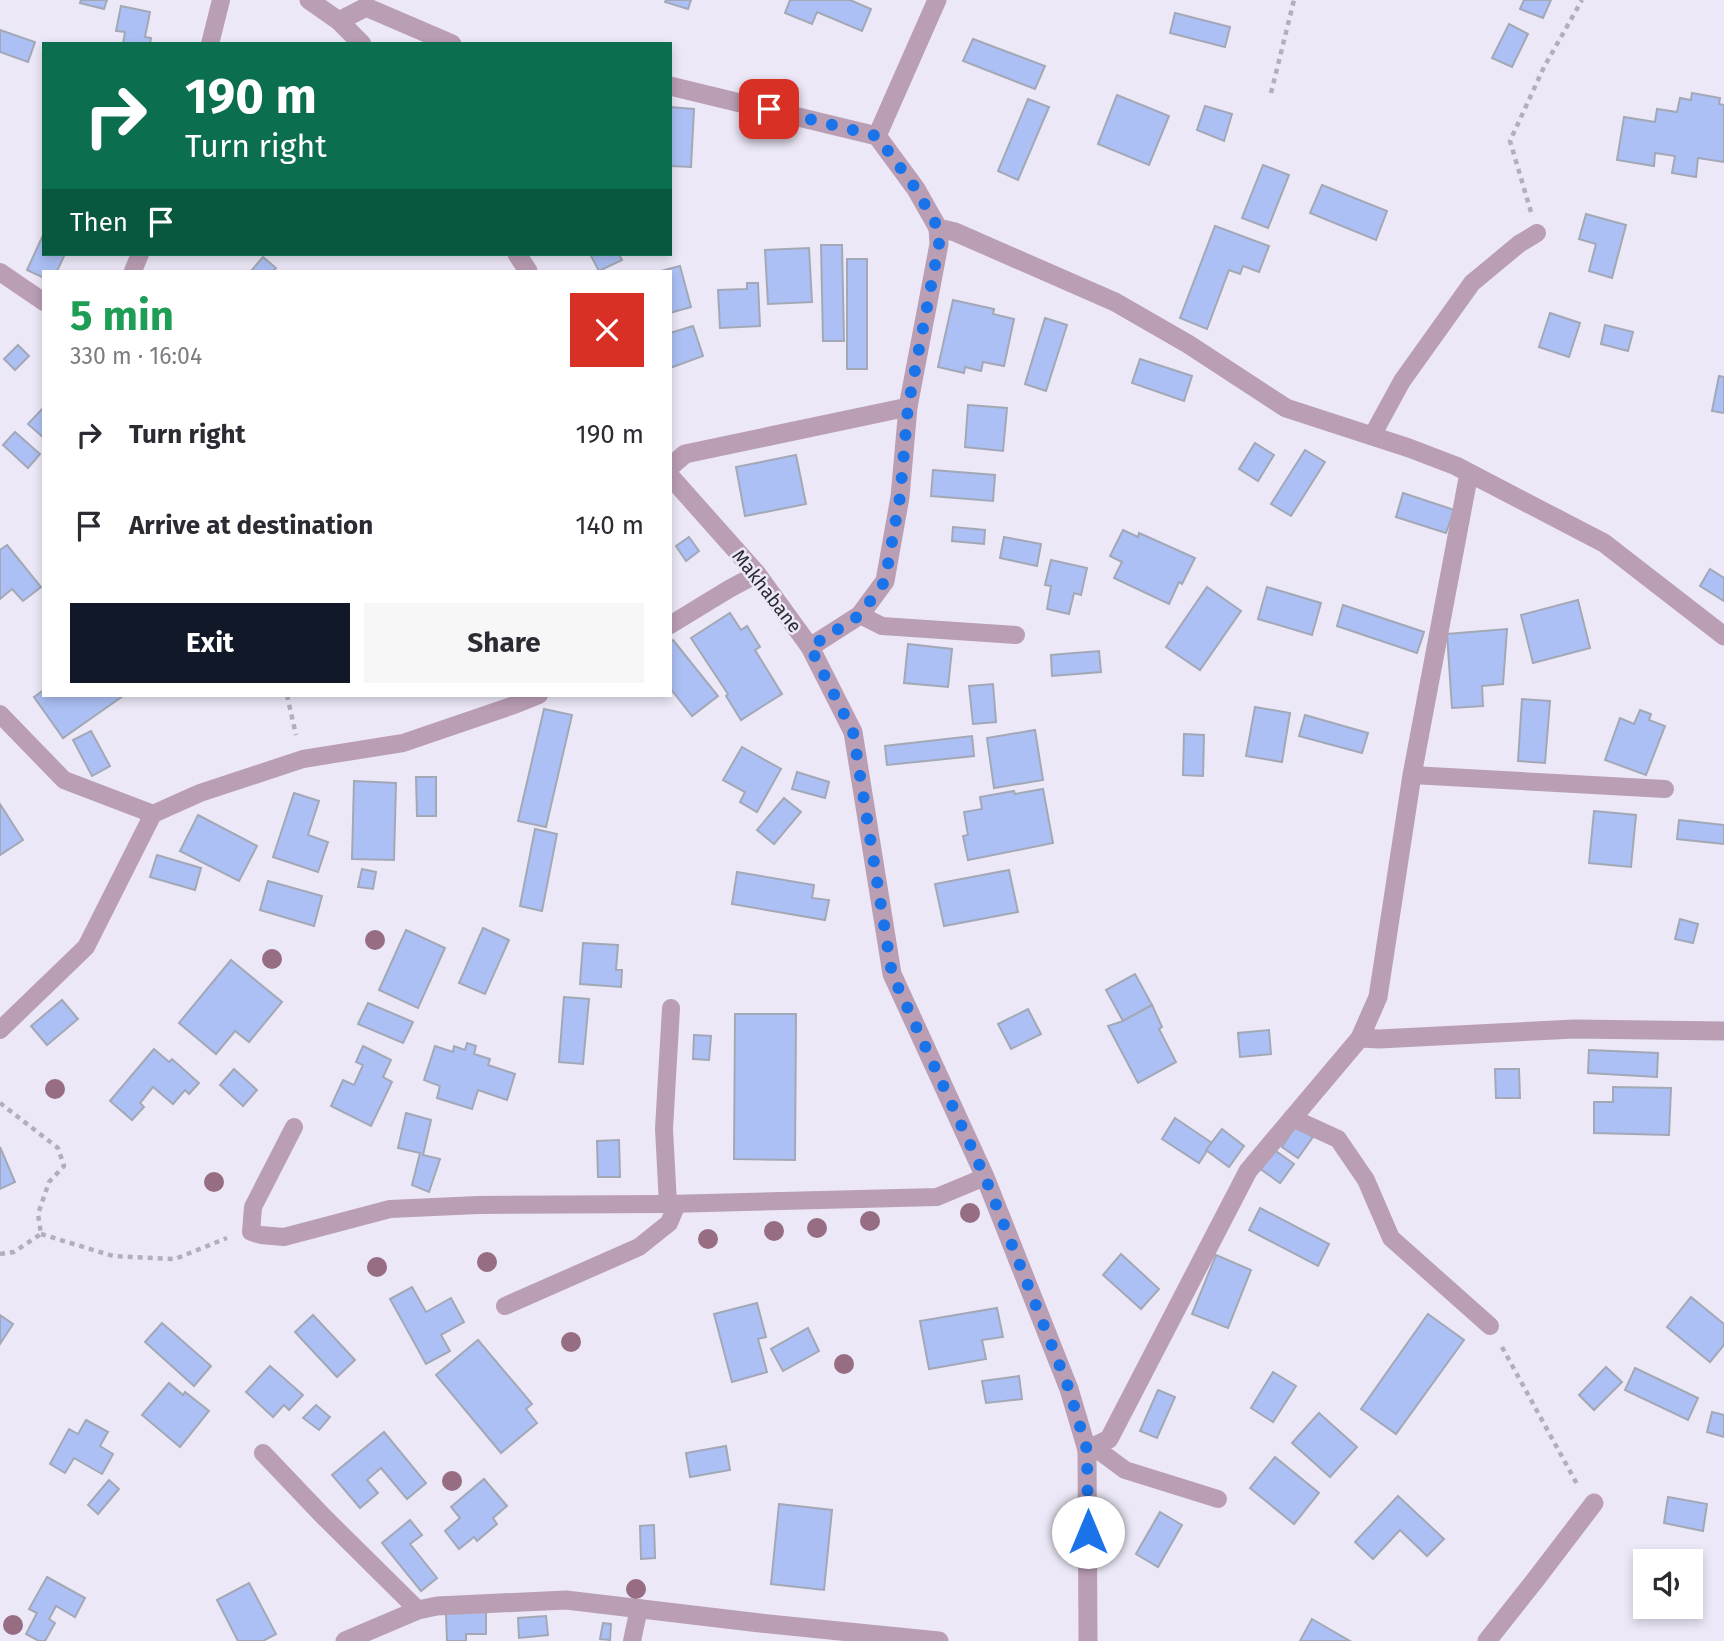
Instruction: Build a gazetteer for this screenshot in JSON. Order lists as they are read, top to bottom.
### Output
{
  "streets": {
    "street": ["Makhabane"]
  },
  "page": {
    "turn": ["190 m", "Turn right"],
    "then": "Then",
    "heading": ["5 min", "330 m · 16:04"],
    "list": [
      {
        "name": "Turn right",
        "value": "190 m"
      },
      {
        "name": "Arrive at destination",
        "value": "140 m"
      }
    ],
    "buttons": ["Exit", "Share"]
  }
}
